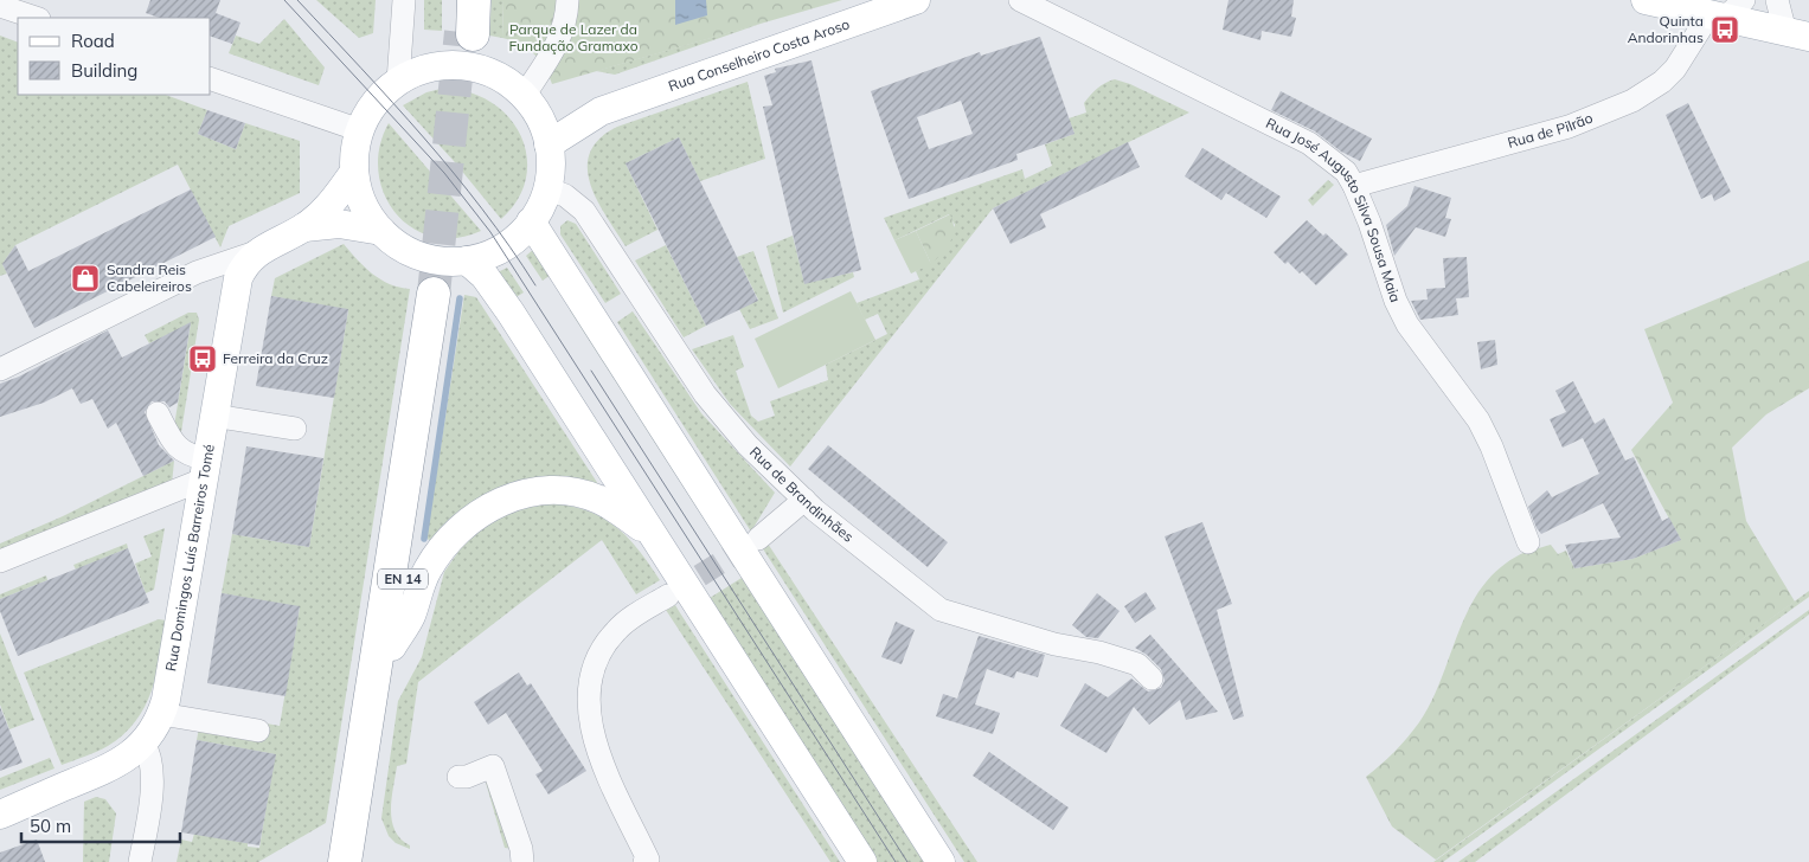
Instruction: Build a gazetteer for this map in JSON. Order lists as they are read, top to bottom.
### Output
{
  "streets": {
    "highway": ["EN 14"],
    "main road": ["Rua Conselheiro Costa Aroso", "Rua Domingos Luís Barreiros Tomé"],
    "street": ["Rua de Pilrão", "Rua José Augusto Silva Sousa Maia", "Rua de Brandinhães"]
  },
  "crossings": [
    ["Rua Conselheiro Costa Aroso", "Rua de Brandinhães"],
    ["Rua de Pilrão", "Rua José Augusto Silva Sousa Maia"]
  ],
  "parks": ["Parque de Lazer da Fundação Gramaxo"],
  "places": {
    "bus stop": ["Quinta Andorinhas", "Ferreira da Cruz"],
    "shop": ["Sandra Reis Cabeleireiros"]
  },
  "legend": ["Road", "Building"],
  "scale_bar": "50 m"
}
